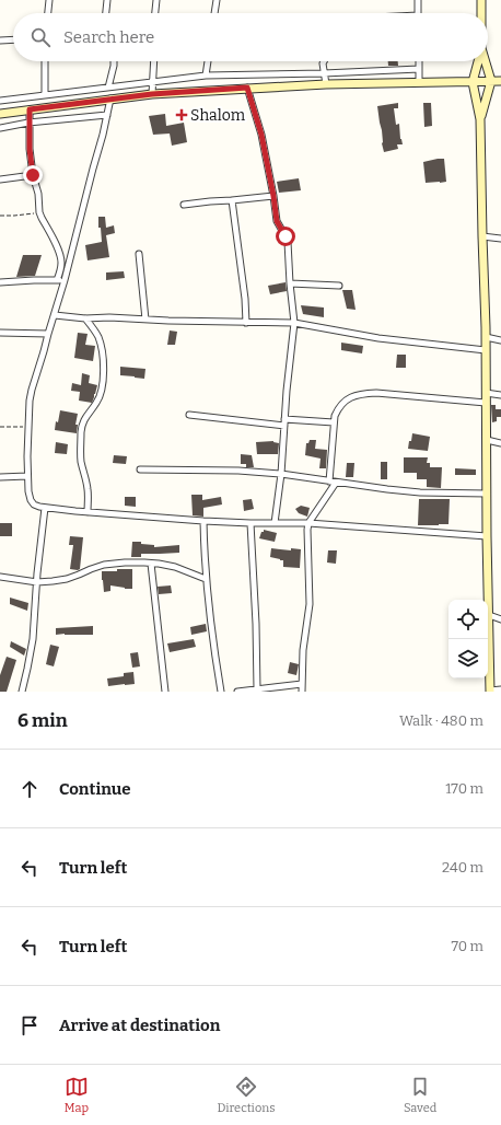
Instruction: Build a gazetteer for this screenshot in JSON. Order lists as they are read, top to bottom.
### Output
{
  "places": {
    "health": ["Shalom"]
  },
  "page": {
    "search": "Search here",
    "heading": ["6 min", "Walk · 480 m"],
    "list": [
      ["Continue", "170 m"],
      ["Turn left", "240 m"],
      ["Turn left", "70 m"],
      "Arrive at destination"
    ],
    "nav": ["Map", "Directions", "Saved"]
  }
}
